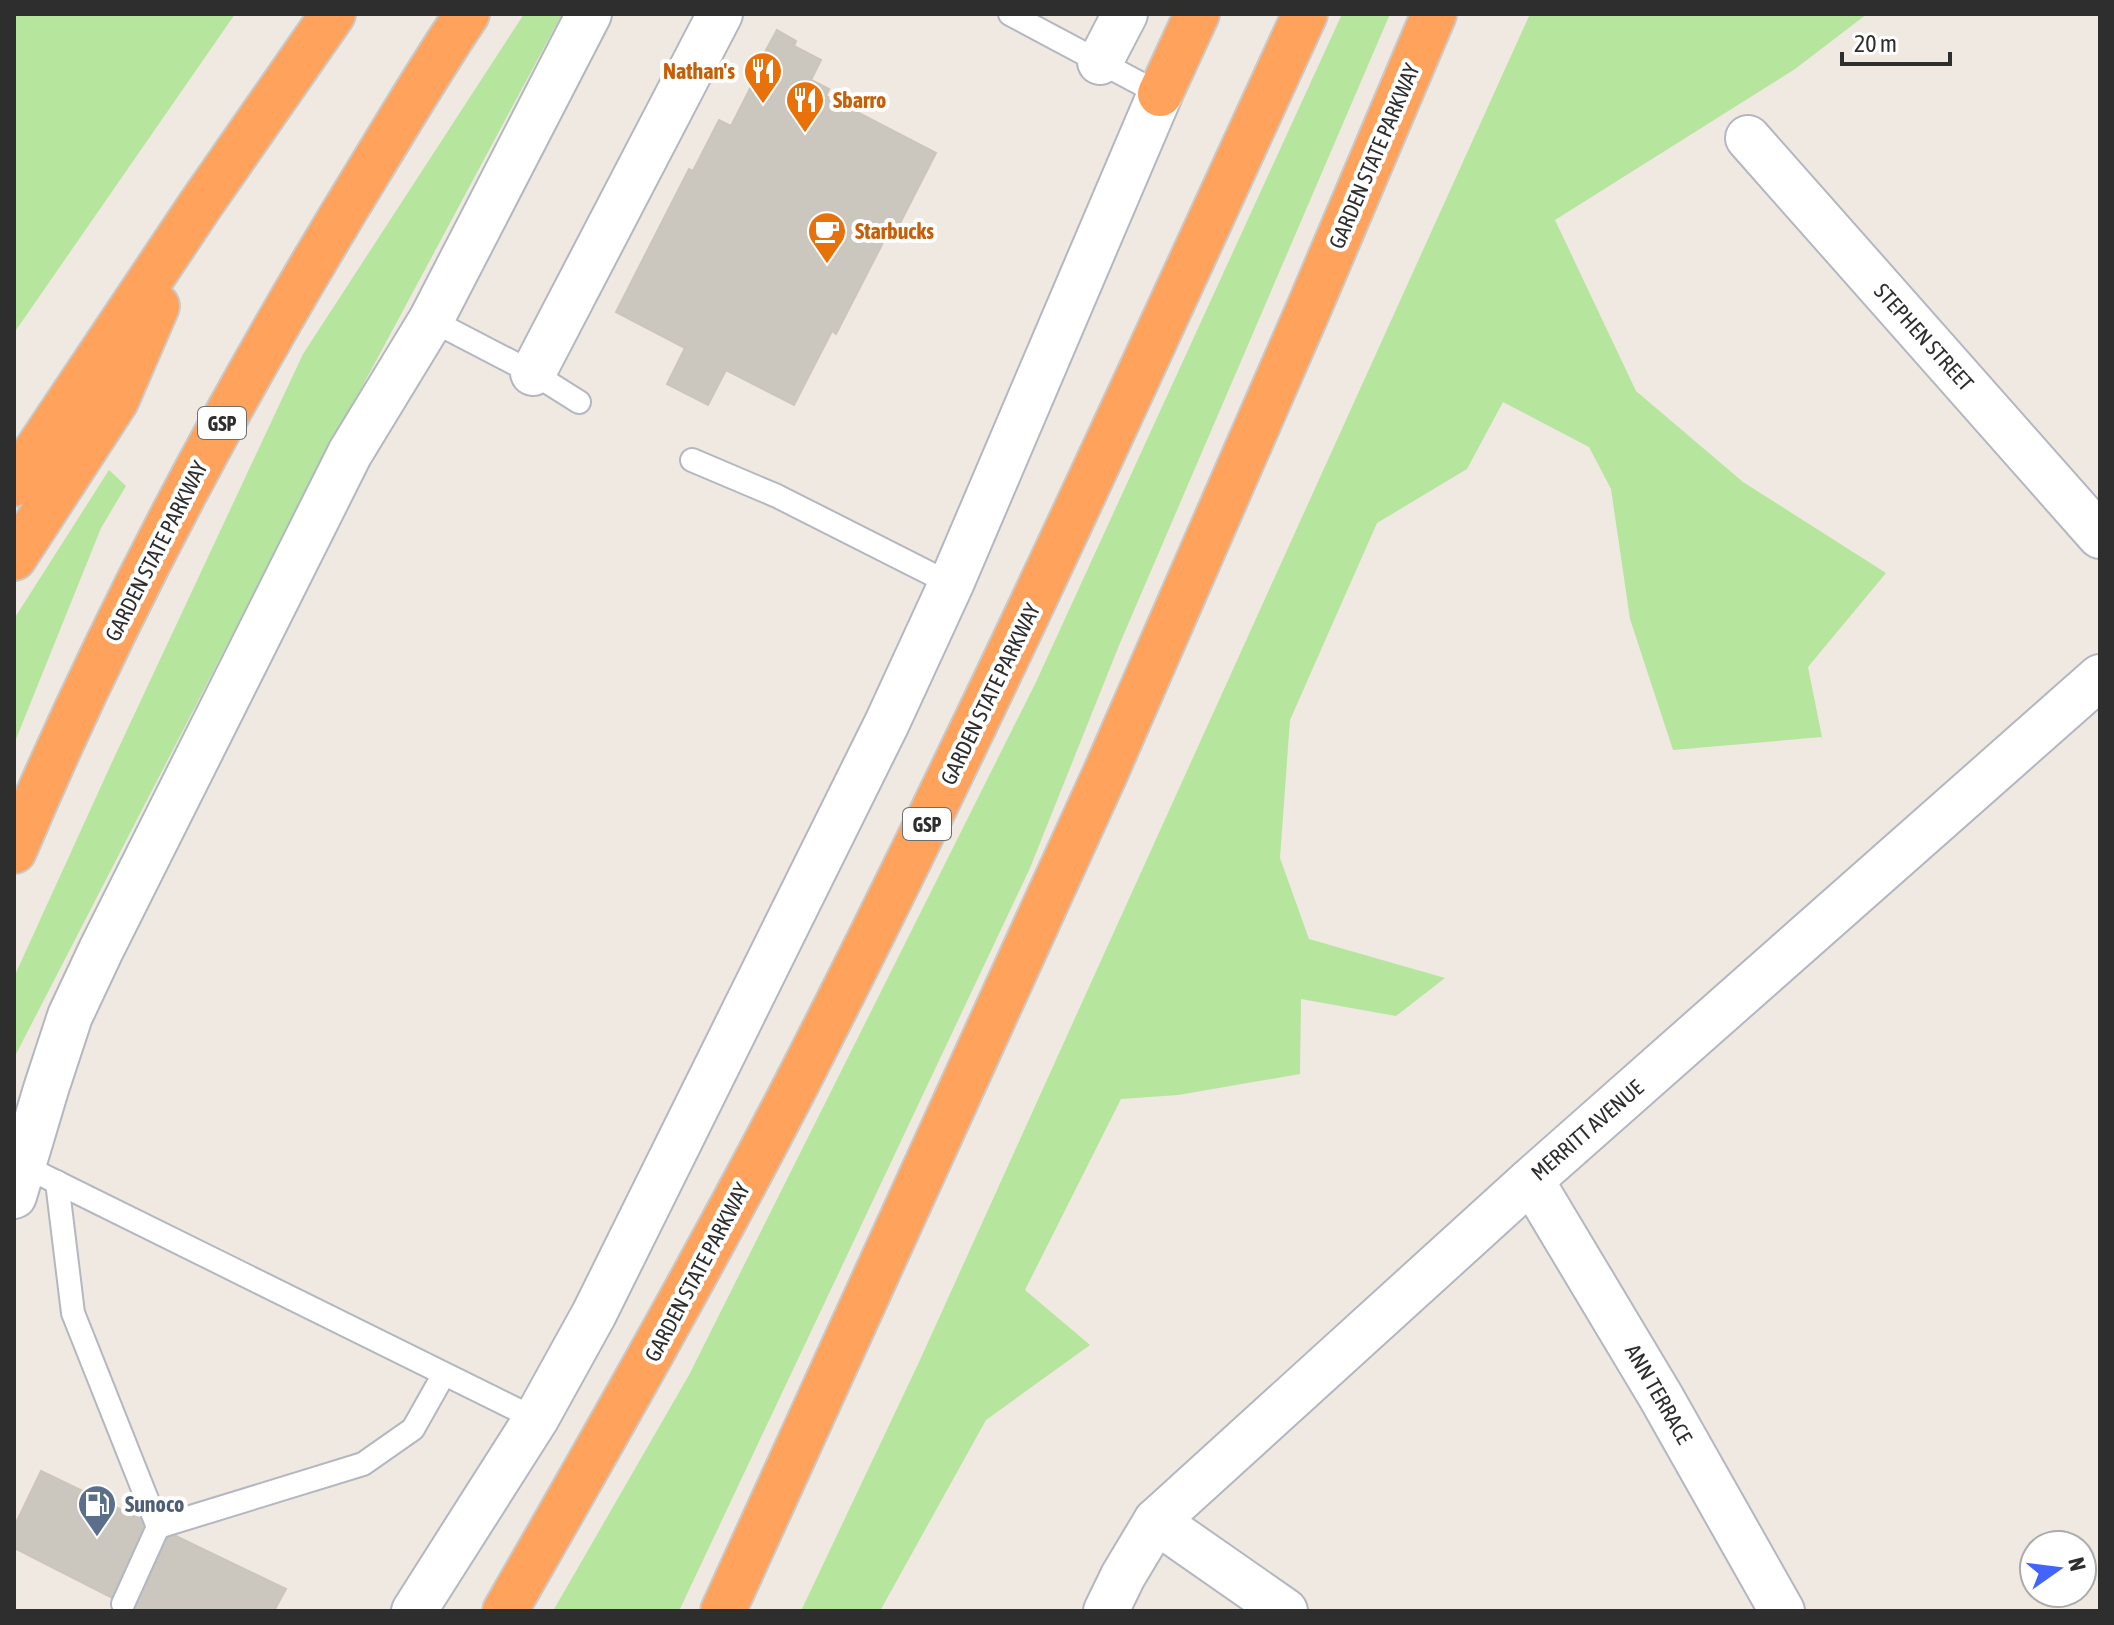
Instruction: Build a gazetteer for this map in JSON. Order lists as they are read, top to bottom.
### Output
{
  "streets": {
    "highway": ["GARDEN STATE PARKWAY", "GSP"],
    "street": ["STEPHEN STREET", "MERRITT AVENUE", "ANN TERRACE"]
  },
  "crossings": [
    ["MERRITT AVENUE", "ANN TERRACE"]
  ],
  "places": {
    "restaurant": ["Nathan's", "Sbarro"],
    "cafe": ["Starbucks"],
    "fuel station": ["Sunoco"]
  },
  "scale_bar": "20 m",
  "north": "right"
}
